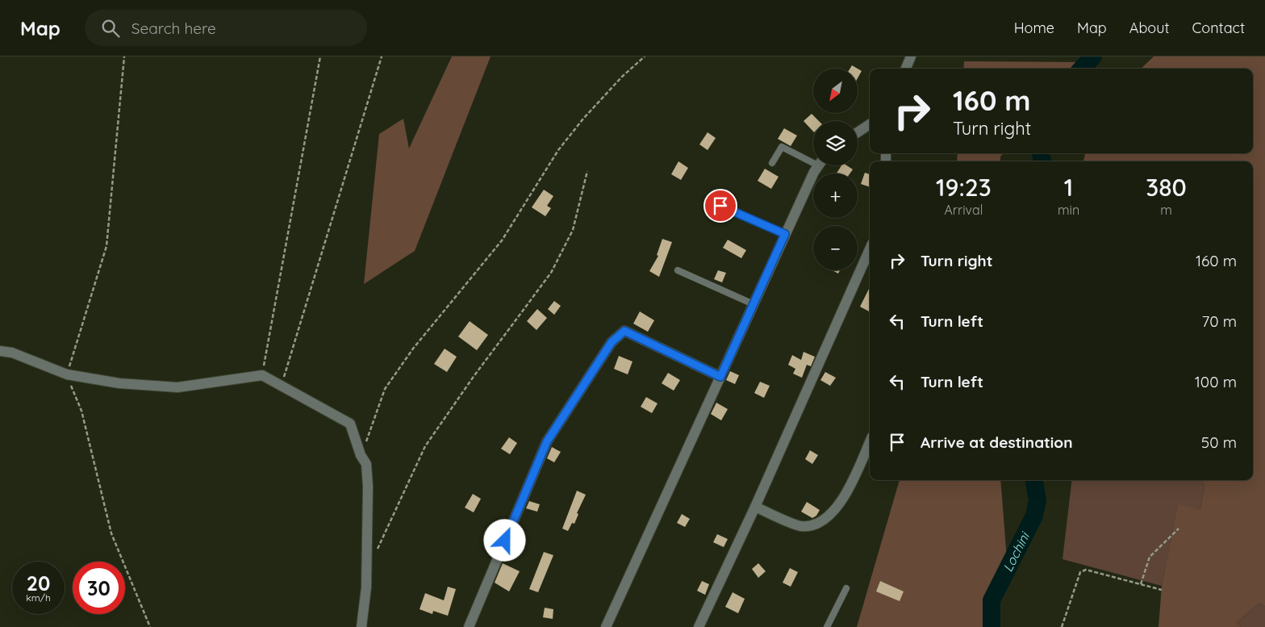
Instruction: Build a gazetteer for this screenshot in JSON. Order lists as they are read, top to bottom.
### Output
{
  "water": ["Lochini"],
  "north": "bottom left",
  "page": {
    "header": "Map",
    "search": "Search here",
    "nav": [
      "Home",
      "Map",
      "About",
      "Contact"
    ],
    "map_buttons": ["+", "−"],
    "turn": ["160 m", "Turn right"],
    "eta": [
      "19:23",
      "Arrival",
      "1",
      "min",
      "380",
      "m"
    ],
    "list": [
      {
        "name": "Turn right",
        "value": "160 m"
      },
      {
        "name": "Turn left",
        "value": "70 m"
      },
      {
        "name": "Turn left",
        "value": "100 m"
      },
      {
        "name": "Arrive at destination",
        "value": "50 m"
      }
    ],
    "speed": "20 km/h",
    "limit": "30"
  }
}
